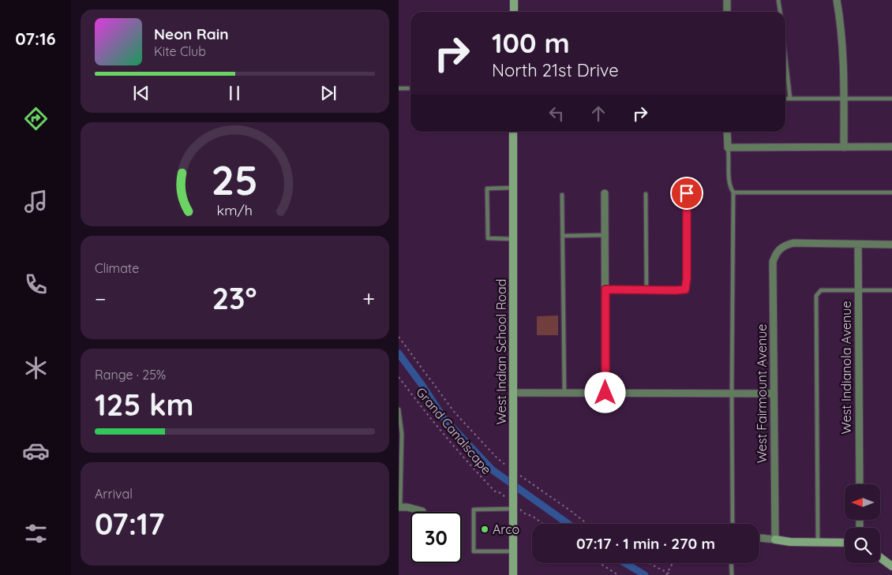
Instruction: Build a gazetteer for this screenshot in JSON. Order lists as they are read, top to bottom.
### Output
{
  "streets": {
    "main road": ["West Indian School Road"],
    "street": ["West Indianola Avenue", "West Fairmount Avenue"],
    "path": ["Grand Canalscape"]
  },
  "crossings": [
    ["West Indianola Avenue", "West Fairmount Avenue"]
  ],
  "places": ["Arco"],
  "north": "left",
  "page": {
    "tabs": "07:16",
    "turn": ["100 m", "North 21st Drive"],
    "song": ["Neon Rain", "Kite Club"],
    "tile": [
      "Climate",
      ["Range · 25%", "125 km"],
      ["Arrival", "07:17"]
    ],
    "heat": ["−", "23°", "+"],
    "limit": "30",
    "trip": "07:17 · 1 min · 270 m",
    "gauge": ["25", "km/h"]
  }
}
